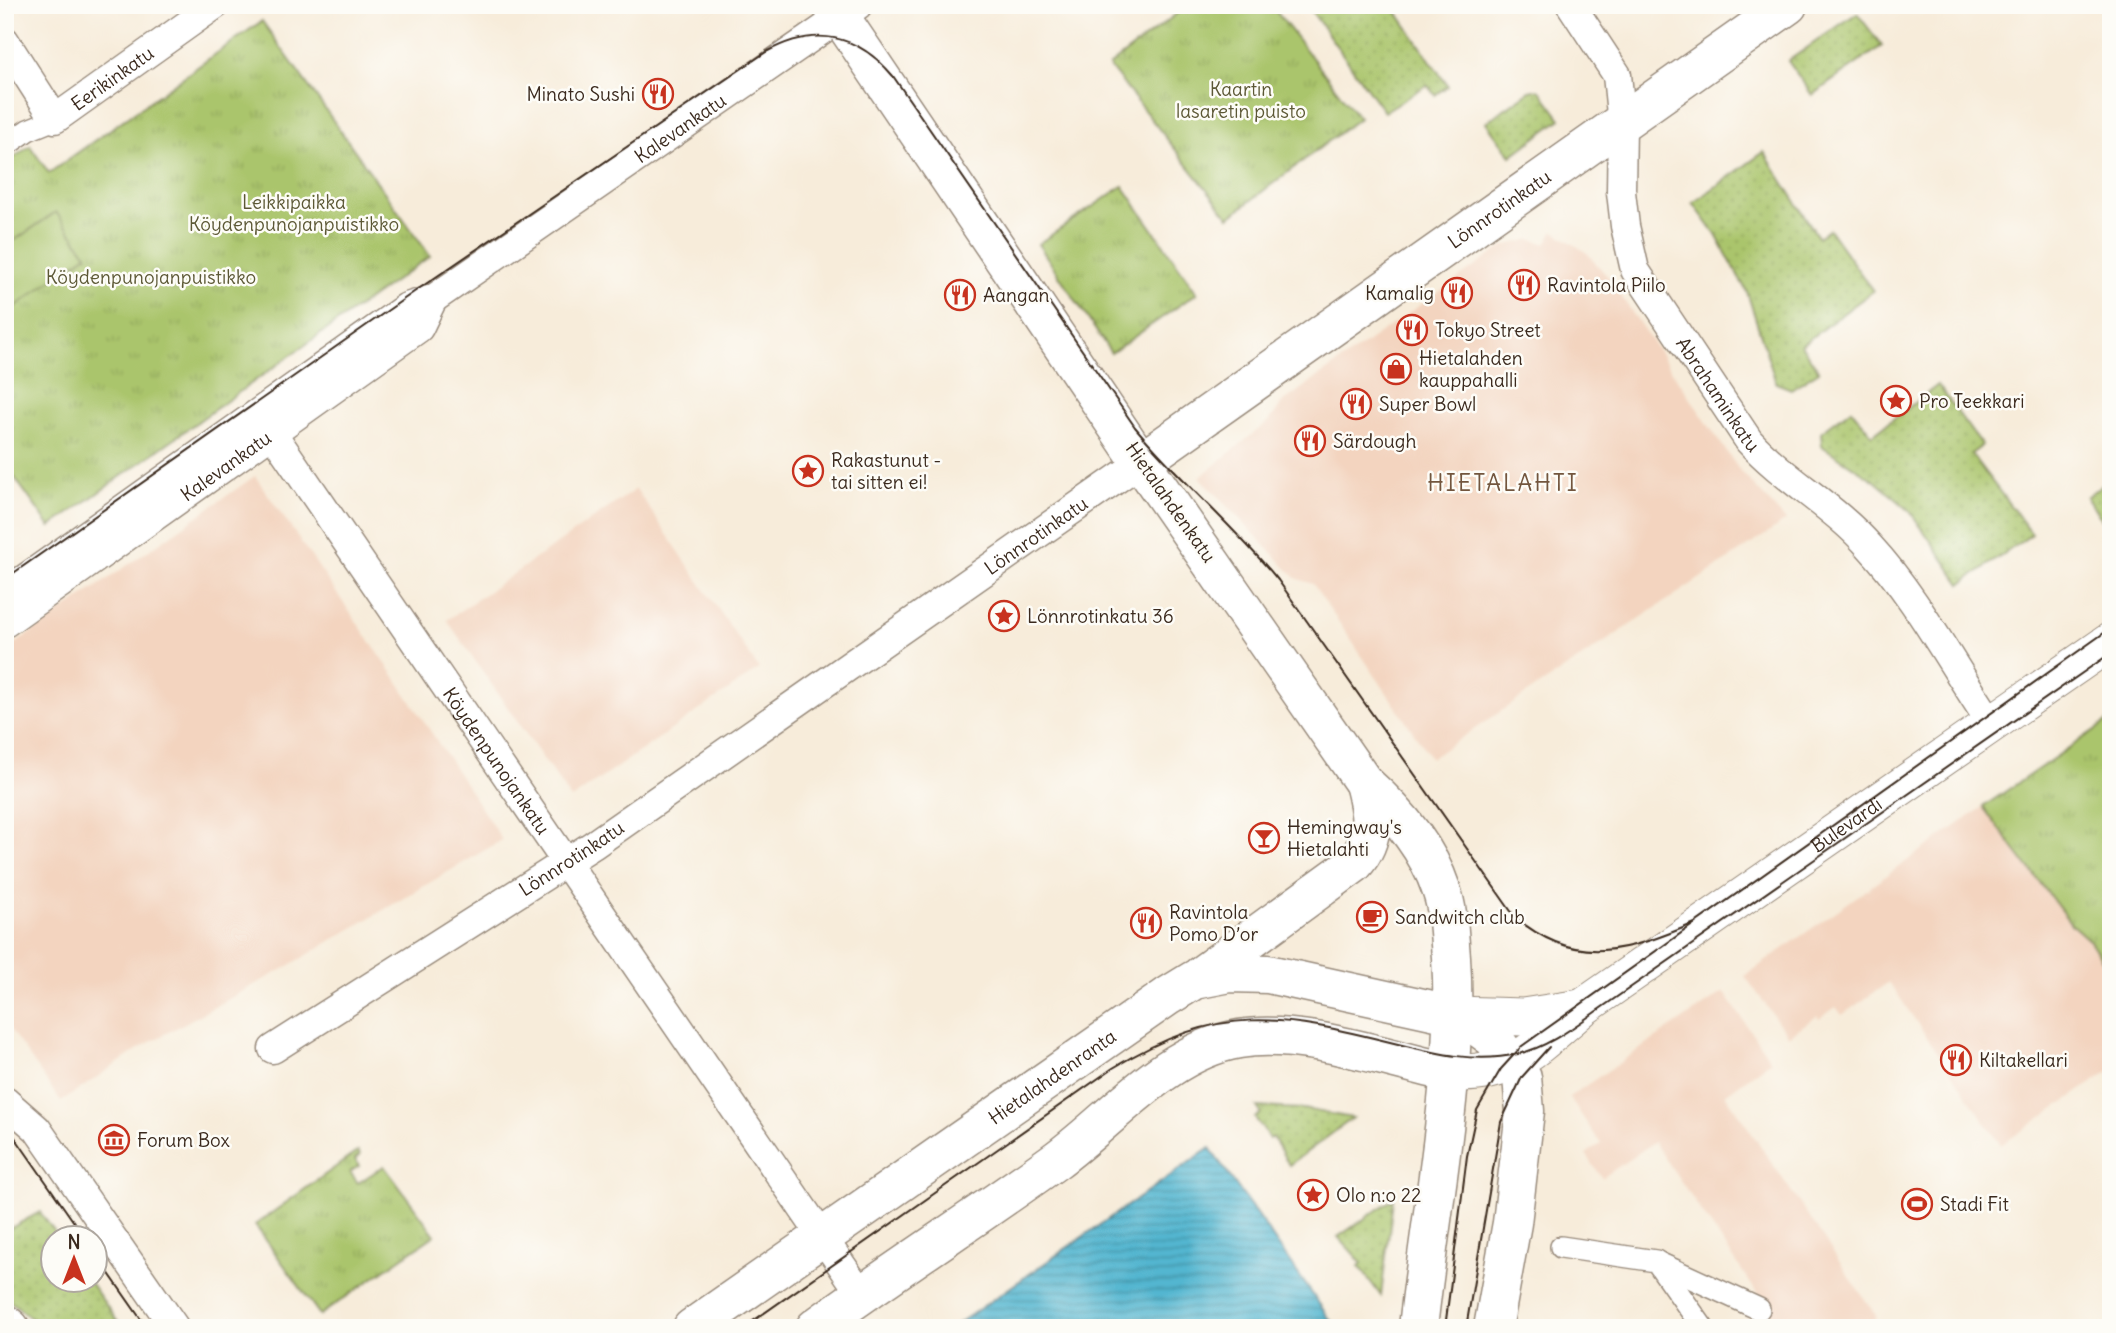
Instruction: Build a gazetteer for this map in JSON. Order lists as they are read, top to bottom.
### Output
{
  "streets": {
    "main road": ["Lönnrotinkatu", "Hietalahdenkatu", "Hietalahdenranta"],
    "street": [
      "Eerikinkatu",
      "Kalevankatu",
      "Abrahaminkatu",
      "Köydenpunojankatu",
      "Bulevardi"
    ]
  },
  "crossings": [
    ["Kalevankatu", "Hietalahdenkatu"],
    ["Kalevankatu", "Köydenpunojankatu"],
    ["Lönnrotinkatu", "Abrahaminkatu"],
    ["Lönnrotinkatu", "Hietalahdenkatu"],
    ["Lönnrotinkatu", "Köydenpunojankatu"],
    ["Abrahaminkatu", "Bulevardi"],
    ["Hietalahdenkatu", "Bulevardi"],
    ["Hietalahdenkatu", "Hietalahdenranta"],
    ["Köydenpunojankatu", "Hietalahdenranta"],
    ["Bulevardi", "Hietalahdenranta"]
  ],
  "districts": ["HIETALAHTI"],
  "parks": ["Kaartin lasaretin puisto", "Leikkipaikka Köydenpunojanpuistikko", "Köydenpunojanpuistikko"],
  "places": {
    "restaurant": [
      "Minato Sushi",
      "Ravintola Piilo",
      "Kamalig",
      "Aangan",
      "Tokyo Street",
      "Super Bowl",
      "Särdough",
      "Ravintola Pomo D’or",
      "Kiltakellari"
    ],
    "shop": ["Hietalahden kauppahalli"],
    "place": [
      "Pro Teekkari",
      "Rakastunut - tai sitten ei!",
      "Lönnrotinkatu 36",
      "Olo n:o 22"
    ],
    "bar": ["Hemingway's Hietalahti"],
    "cafe": ["Sandwitch club"],
    "museum": ["Forum Box"],
    "sports": ["Stadi Fit"]
  },
  "north": "top"
}
